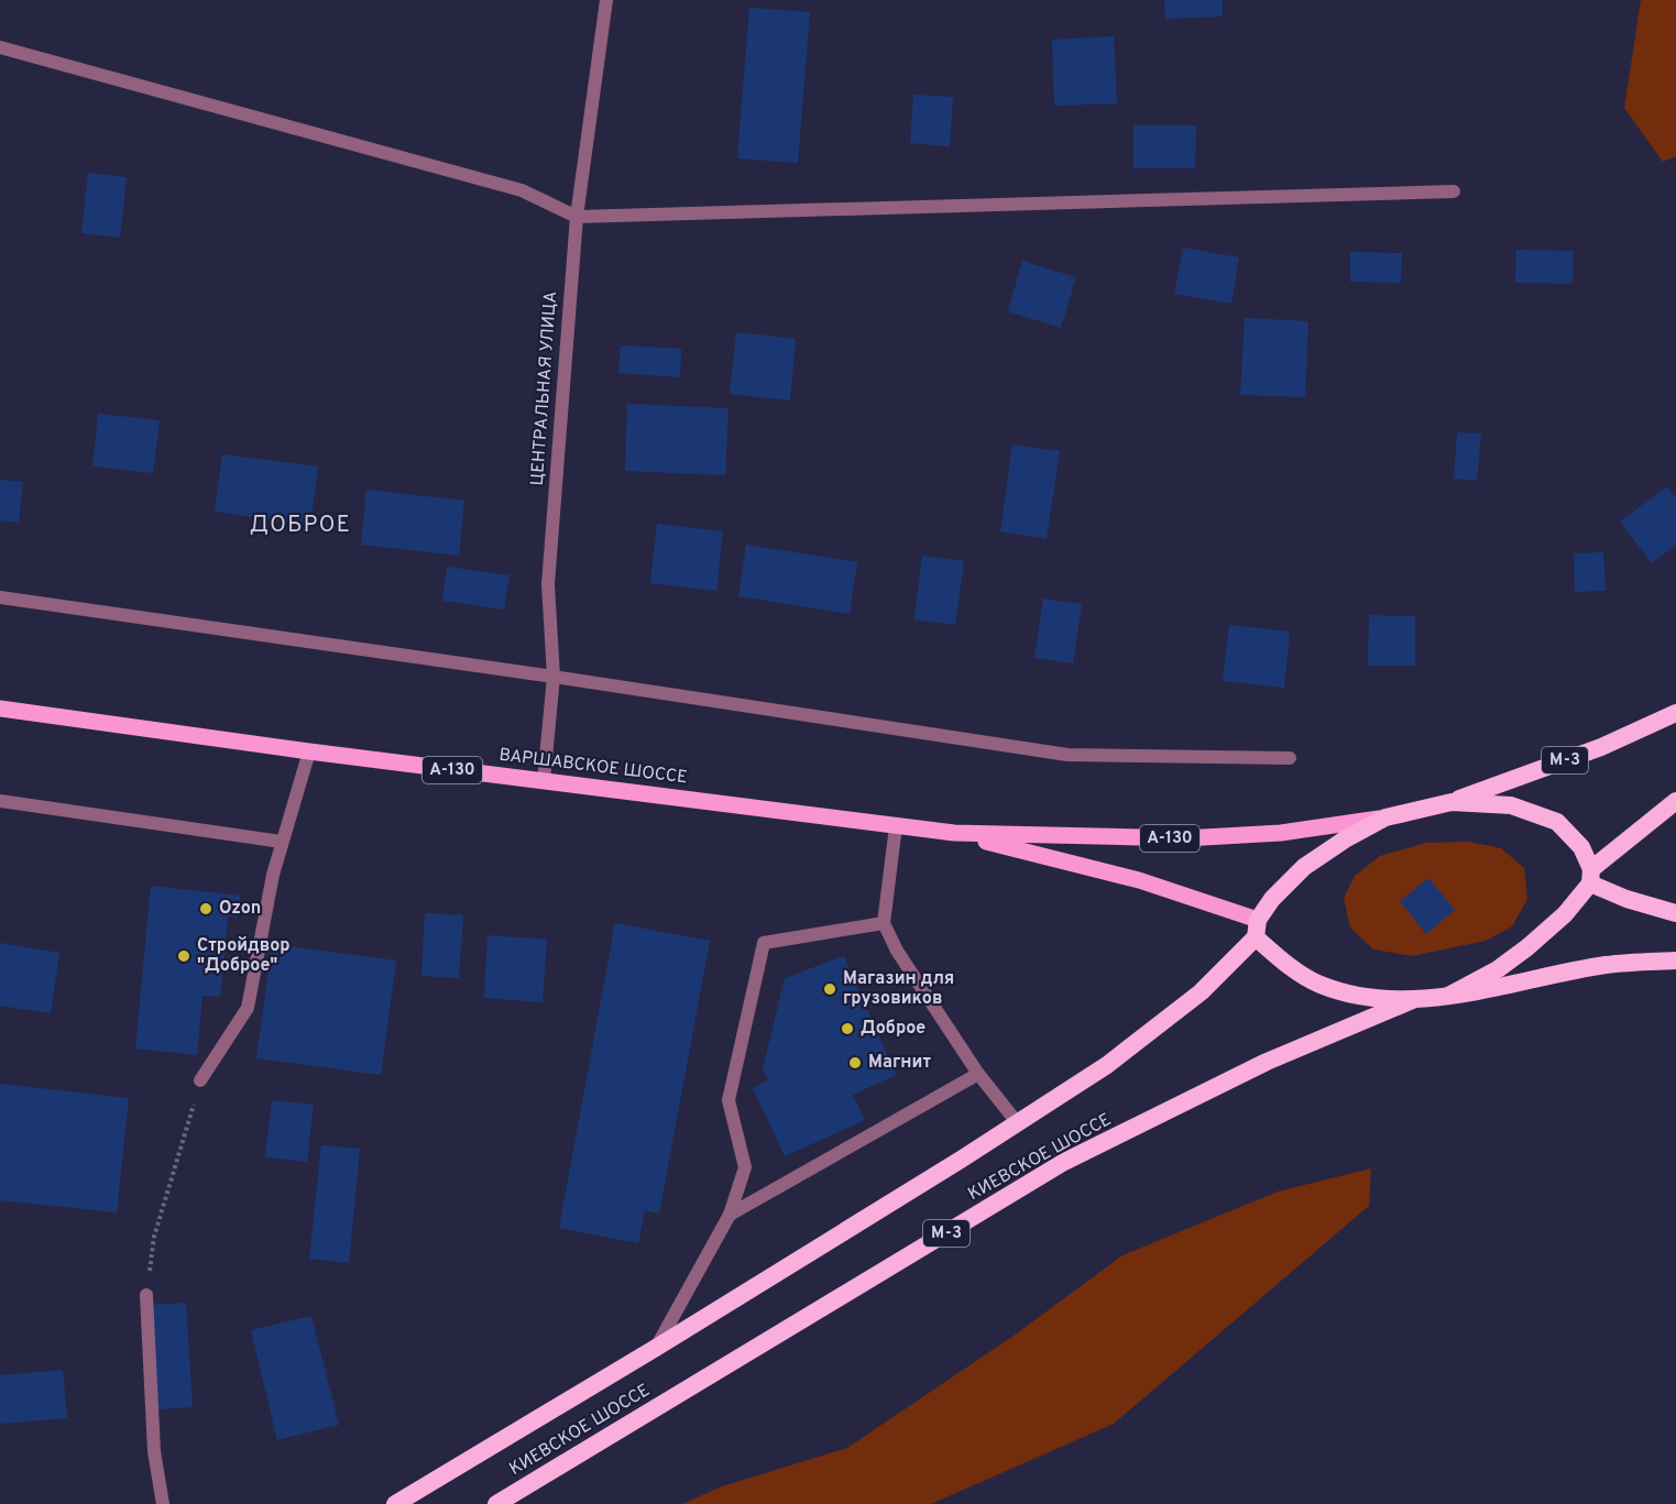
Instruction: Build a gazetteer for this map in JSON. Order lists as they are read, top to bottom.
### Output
{
  "streets": {
    "highway": ["М-3", "А-130", "КИЕВСКОЕ ШОССЕ"],
    "main road": ["ВАРШАВСКОЕ ШОССЕ"],
    "street": ["ЦЕНТРАЛЬНАЯ УЛИЦА"]
  },
  "crossings": [
    ["ЦЕНТРАЛЬНАЯ УЛИЦА", "ВАРШАВСКОЕ ШОССЕ"],
    ["М-3", "А-130"],
    ["М-3", "КИЕВСКОЕ ШОССЕ"],
    ["ВАРШАВСКОЕ ШОССЕ", "А-130"],
    ["А-130", "КИЕВСКОЕ ШОССЕ"]
  ],
  "districts": ["ДОБРОЕ"],
  "places": [
    "Ozon",
    "Стройдвор \"Доброе\"",
    "Магазин для грузовиков",
    "Доброе",
    "Магнит"
  ]
}
